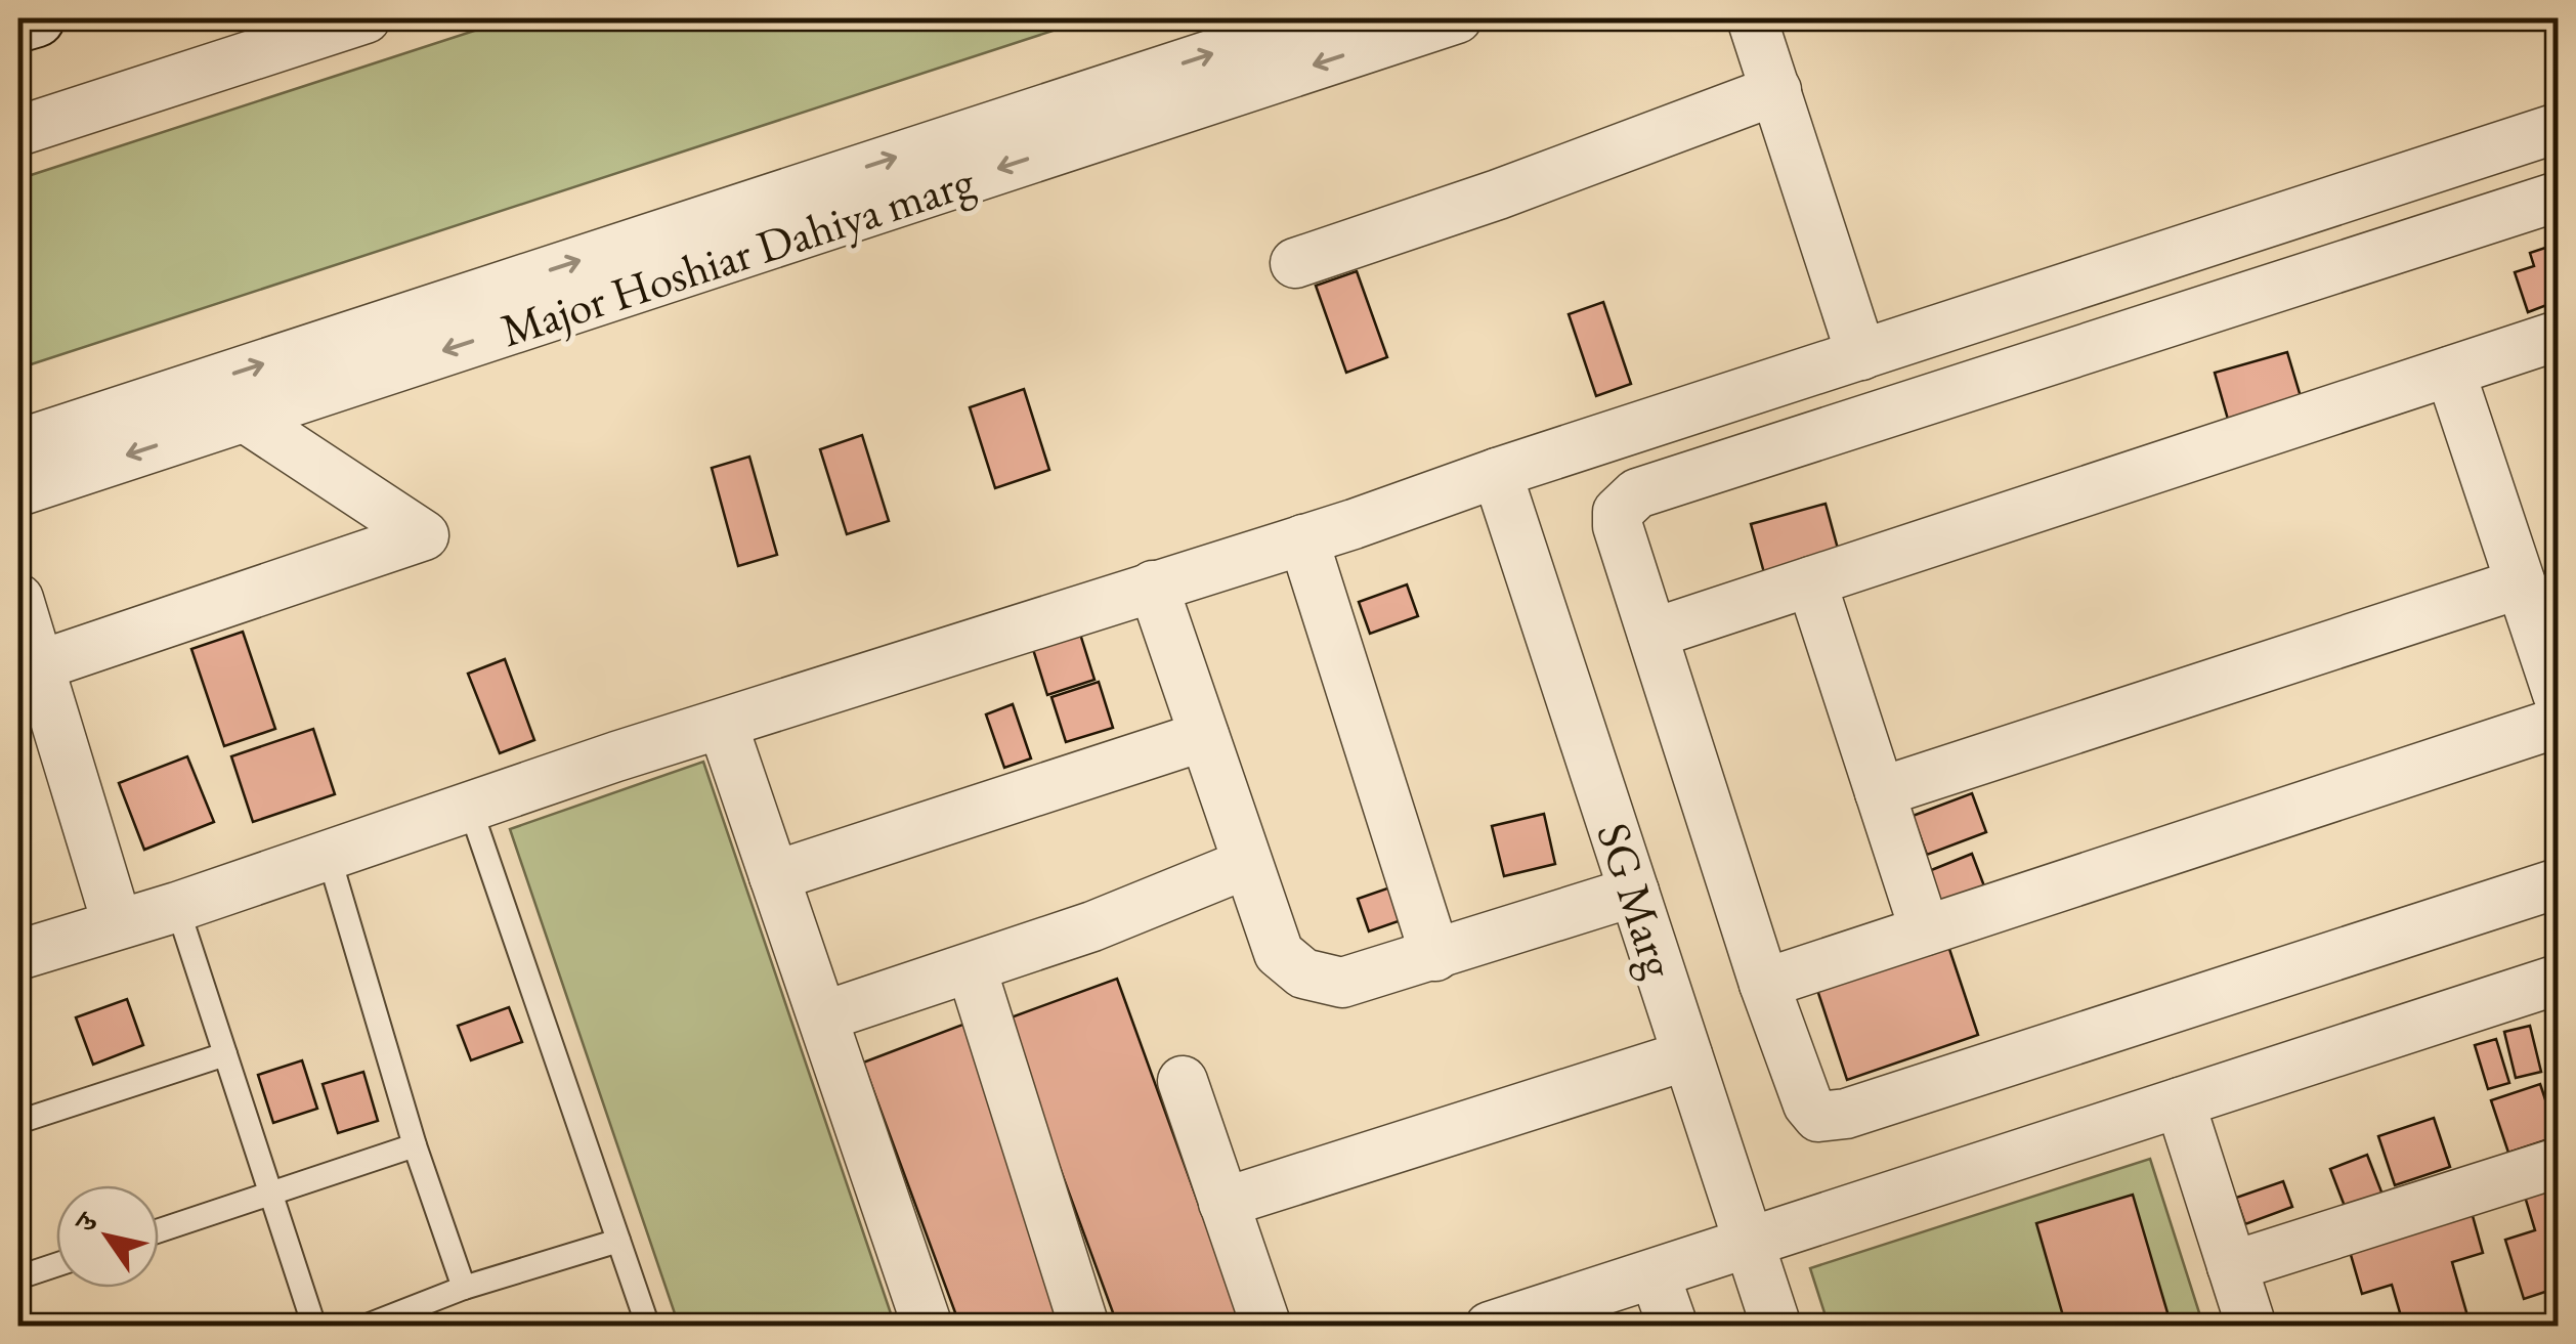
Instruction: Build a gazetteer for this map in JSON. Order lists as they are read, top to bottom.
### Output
{
  "streets": {
    "street": ["Major Hoshiar Dahiya marg", "SG Marg"]
  },
  "north": "top left"
}
